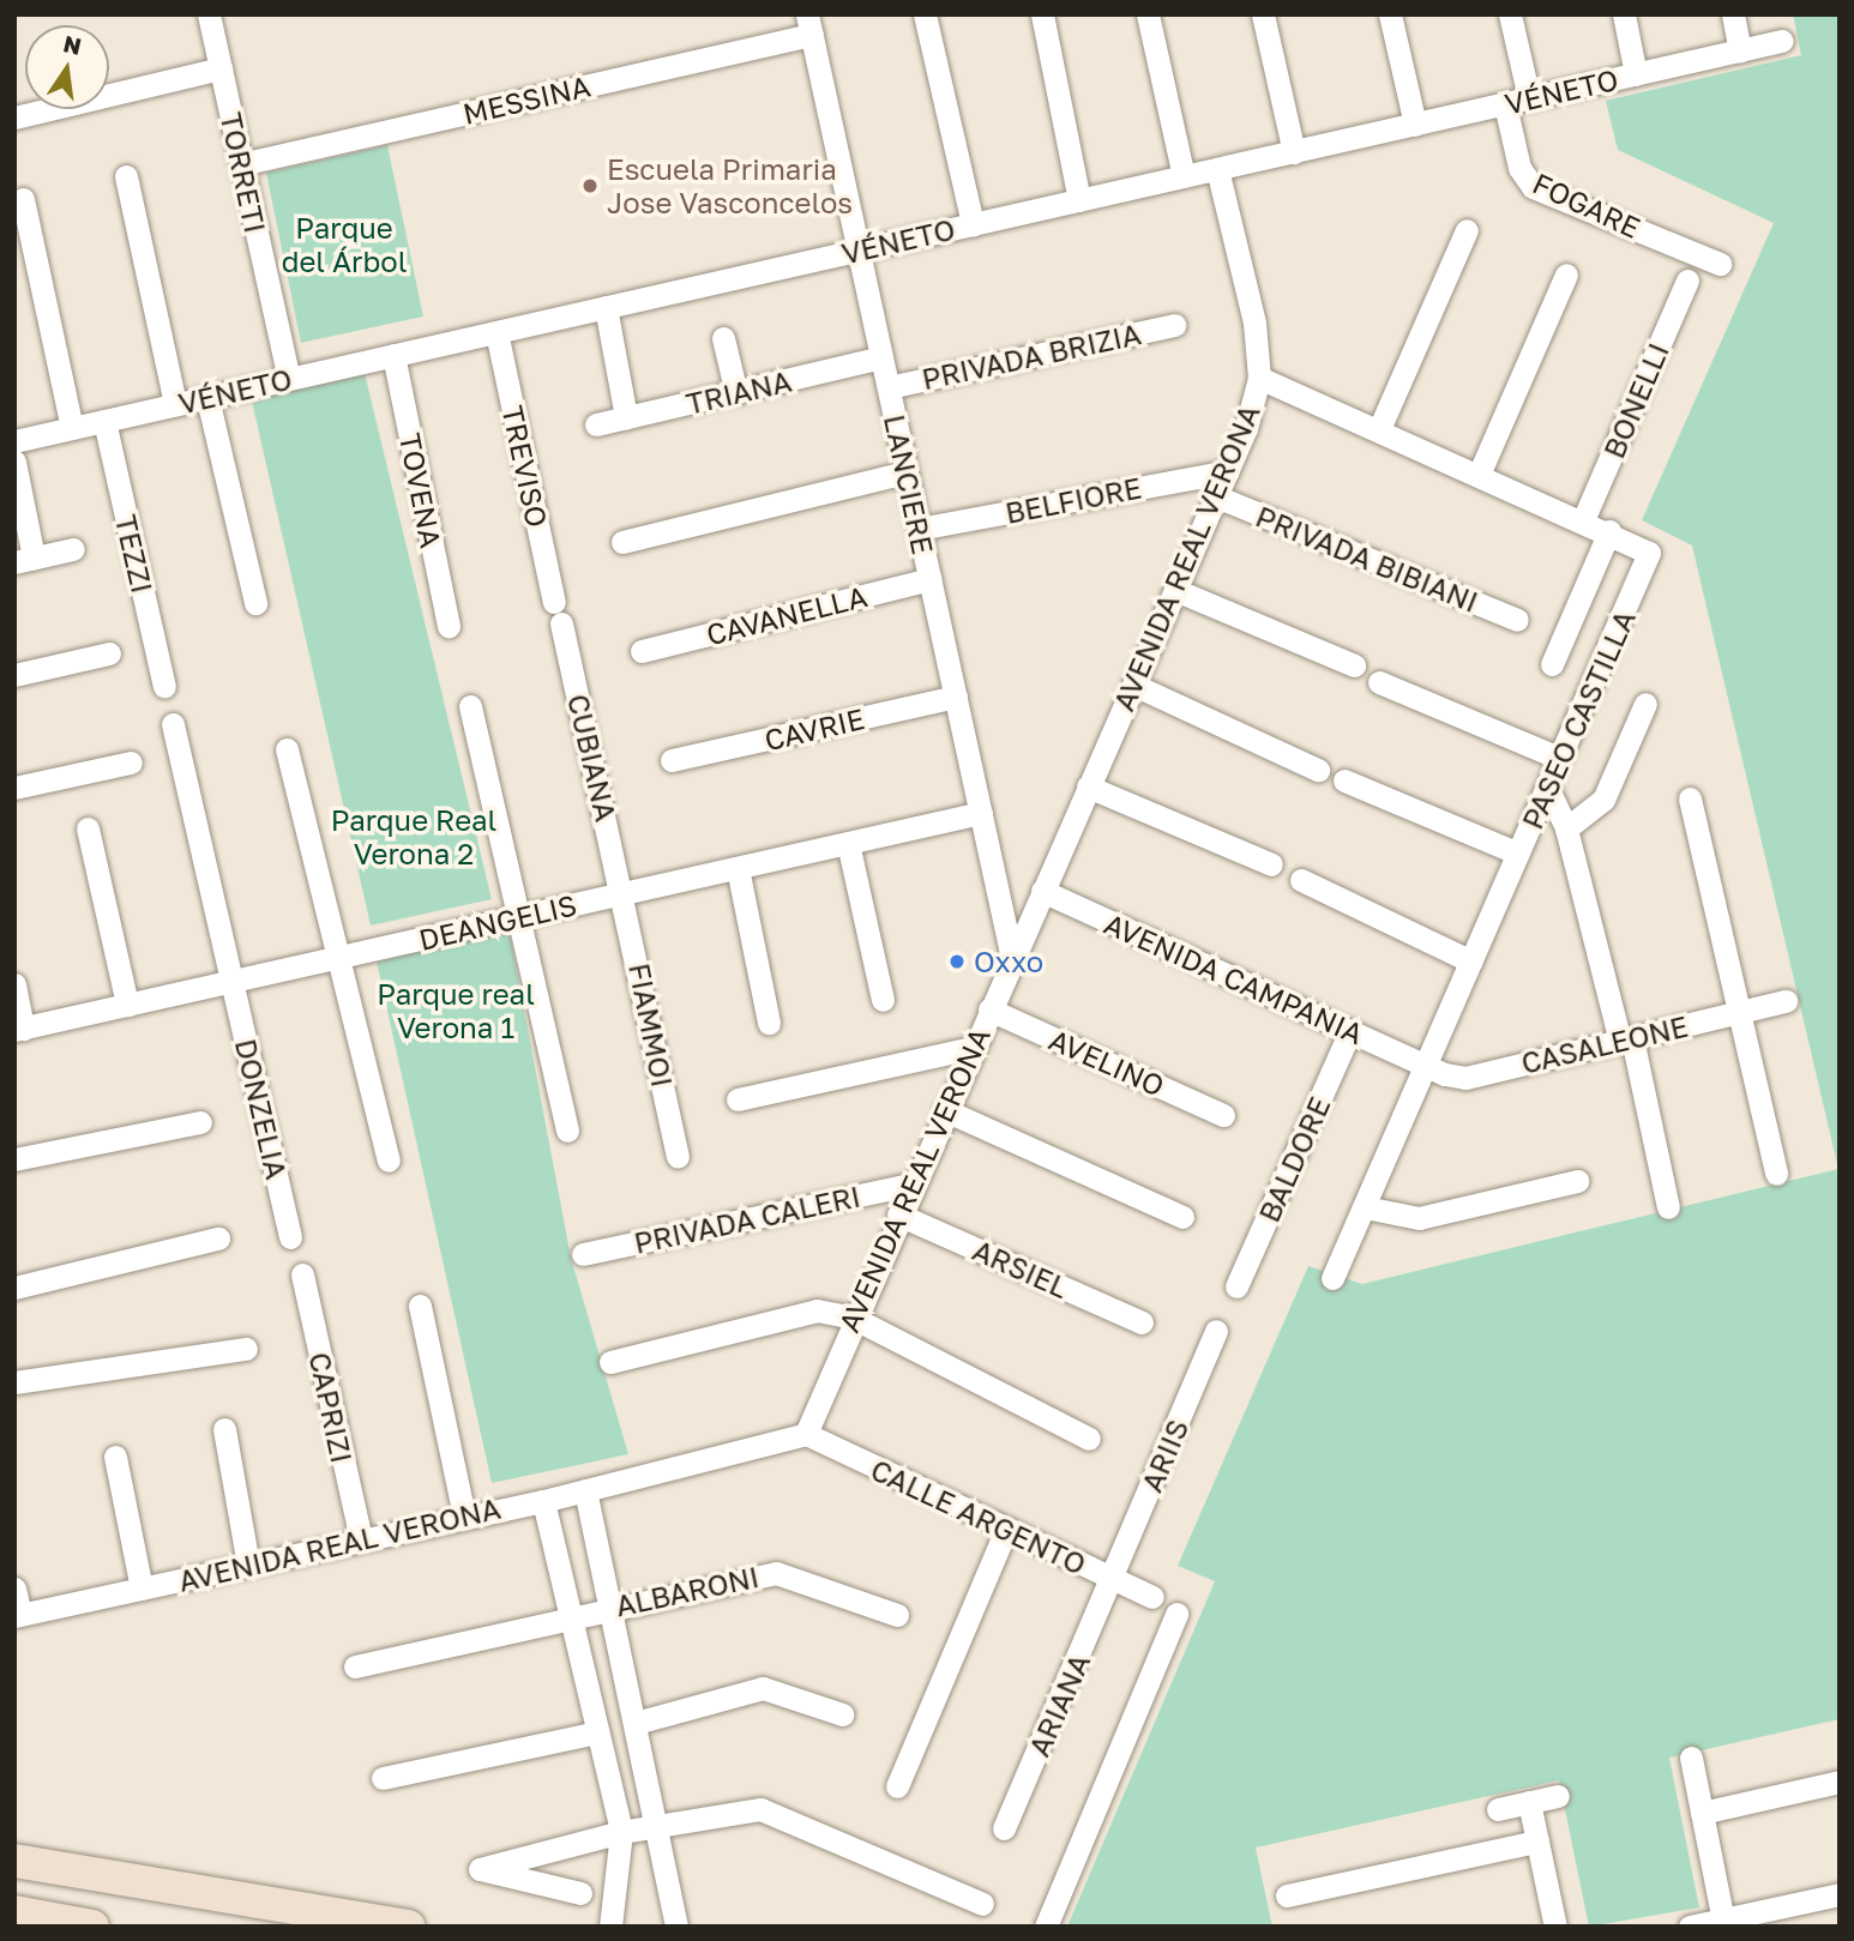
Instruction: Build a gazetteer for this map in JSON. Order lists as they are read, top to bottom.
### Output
{
  "streets": {
    "street": [
      "VÉNETO",
      "MESSINA",
      "TORRETI",
      "FOGARE",
      "PRIVADA BRIZIA",
      "TRIANA",
      "BONELLI",
      "TREVISO",
      "LANCIERE",
      "TOVENA",
      "BELFIORE",
      "TEZZI",
      "AVENIDA REAL VERONA",
      "PRIVADA BIBIANI",
      "CAVANELLA",
      "PASEO CASTILLA",
      "CAVRIE",
      "CUBIANA",
      "DEANGELIS",
      "AVENIDA CAMPANIA",
      "FIAMMOI",
      "CASALEONE",
      "AVELINO",
      "DONZELIA",
      "BALDORE",
      "PRIVADA CALERI",
      "ARSIEL",
      "CAPRIZI",
      "ARIIS",
      "CALLE ARGENTO",
      "ALBARONI",
      "ARIANA"
    ]
  },
  "crossings": [
    ["VÉNETO", "TORRETI"],
    ["VÉNETO", "FOGARE"],
    ["VÉNETO", "TREVISO"],
    ["VÉNETO", "LANCIERE"],
    ["VÉNETO", "TOVENA"],
    ["VÉNETO", "TEZZI"],
    ["VÉNETO", "AVENIDA REAL VERONA"],
    ["MESSINA", "TORRETI"],
    ["MESSINA", "LANCIERE"],
    ["PRIVADA BRIZIA", "LANCIERE"],
    ["TRIANA", "LANCIERE"],
    ["BONELLI", "PASEO CASTILLA"],
    ["TREVISO", "CUBIANA"],
    ["LANCIERE", "BELFIORE"],
    ["LANCIERE", "AVENIDA REAL VERONA"],
    ["LANCIERE", "CAVANELLA"],
    ["LANCIERE", "CAVRIE"],
    ["LANCIERE", "DEANGELIS"],
    ["BELFIORE", "AVENIDA REAL VERONA"],
    ["AVENIDA REAL VERONA", "PRIVADA BIBIANI"],
    ["AVENIDA REAL VERONA", "PASEO CASTILLA"],
    ["AVENIDA REAL VERONA", "AVENIDA CAMPANIA"],
    ["AVENIDA REAL VERONA", "AVELINO"],
    ["AVENIDA REAL VERONA", "PRIVADA CALERI"],
    ["AVENIDA REAL VERONA", "ARSIEL"],
    ["AVENIDA REAL VERONA", "CAPRIZI"],
    ["AVENIDA REAL VERONA", "CALLE ARGENTO"],
    ["PASEO CASTILLA", "AVENIDA CAMPANIA"],
    ["PASEO CASTILLA", "CASALEONE"],
    ["CUBIANA", "DEANGELIS"],
    ["CUBIANA", "FIAMMOI"],
    ["DEANGELIS", "FIAMMOI"],
    ["DEANGELIS", "DONZELIA"],
    ["AVENIDA CAMPANIA", "CASALEONE"],
    ["AVENIDA CAMPANIA", "BALDORE"],
    ["ARIIS", "CALLE ARGENTO"],
    ["ARIIS", "ARIANA"],
    ["CALLE ARGENTO", "ARIANA"]
  ],
  "parks": ["Parque del Árbol", "Parque Real Verona 2", "Parque real Verona 1"],
  "places": ["Escuela Primaria Jose Vasconcelos", "Oxxo"],
  "north": "top"
}
